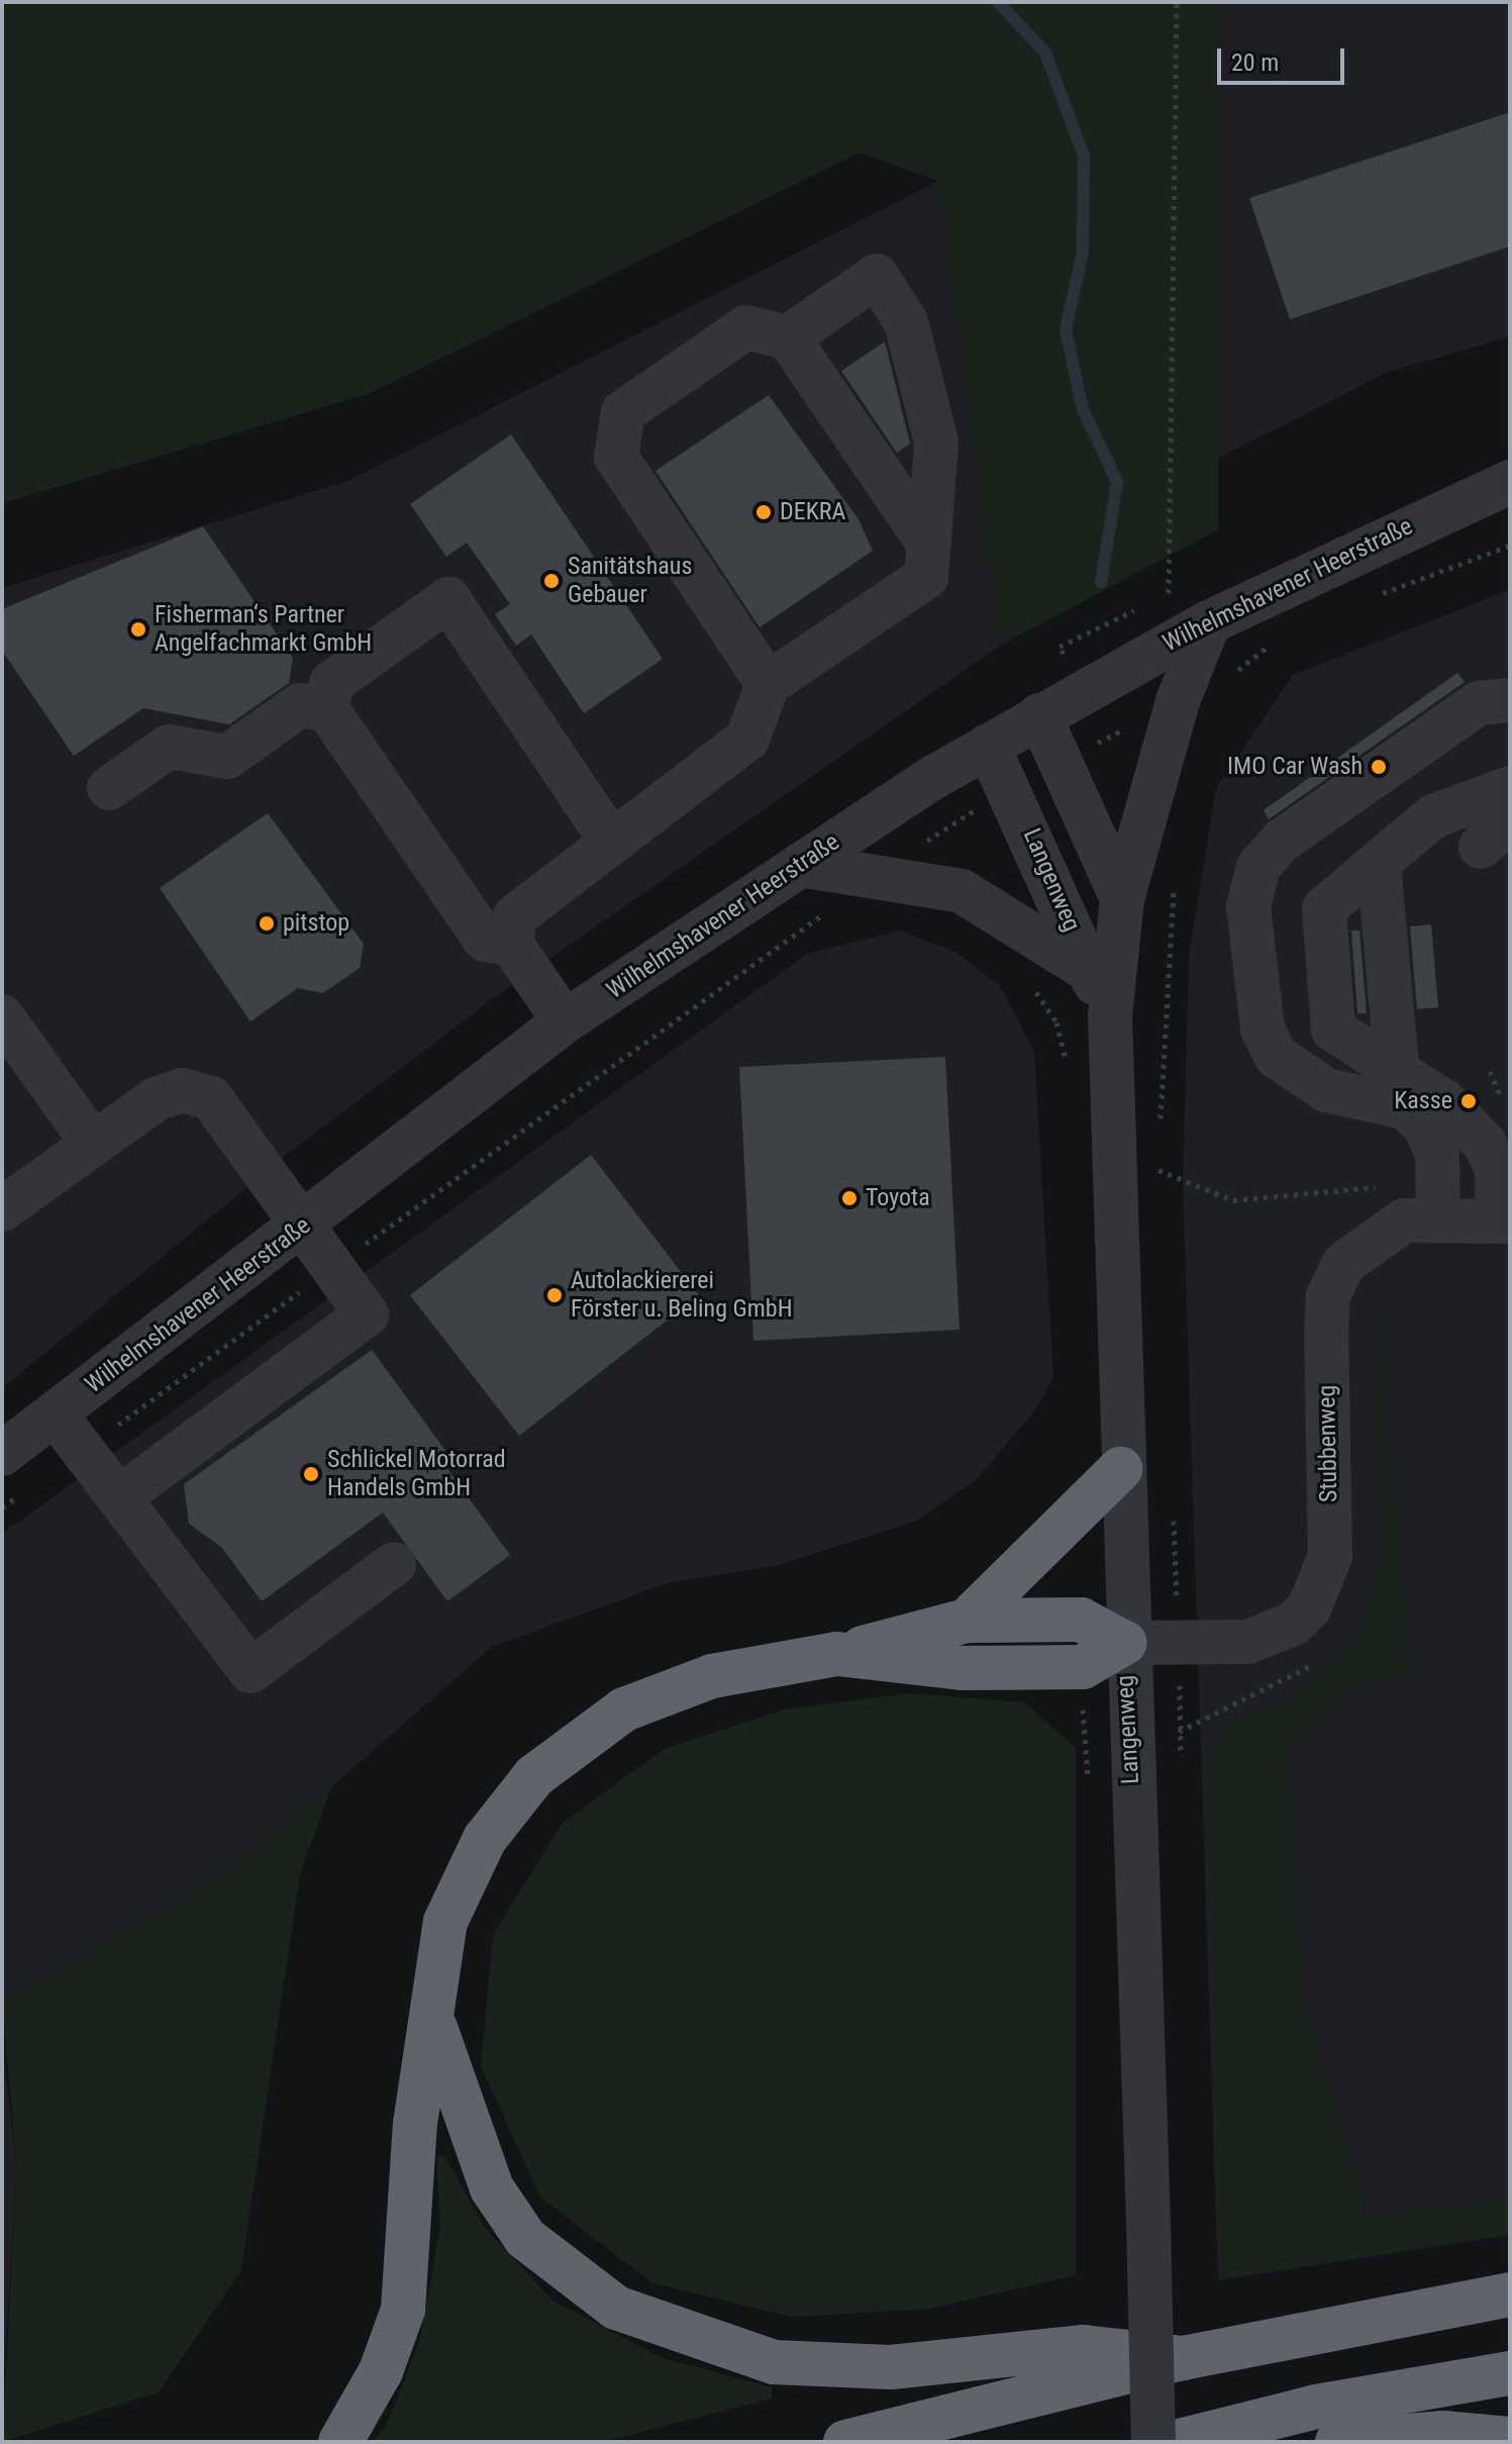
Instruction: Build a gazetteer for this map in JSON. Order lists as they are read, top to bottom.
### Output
{
  "streets": {
    "street": ["Wilhelmshavener Heerstraße", "Langenweg", "Stubbenweg"]
  },
  "crossings": [
    ["Wilhelmshavener Heerstraße", "Langenweg"],
    ["Langenweg", "Stubbenweg"]
  ],
  "places": [
    "DEKRA",
    "Sanitätshaus Gebauer",
    "Fisherman‘s Partner Angelfachmarkt GmbH",
    "IMO Car Wash",
    "pitstop",
    "Kasse",
    "Toyota",
    "Autolackiererei Förster u. Beling GmbH",
    "Schlickel Motorrad Handels GmbH"
  ],
  "scale_bar": "20 m"
}
